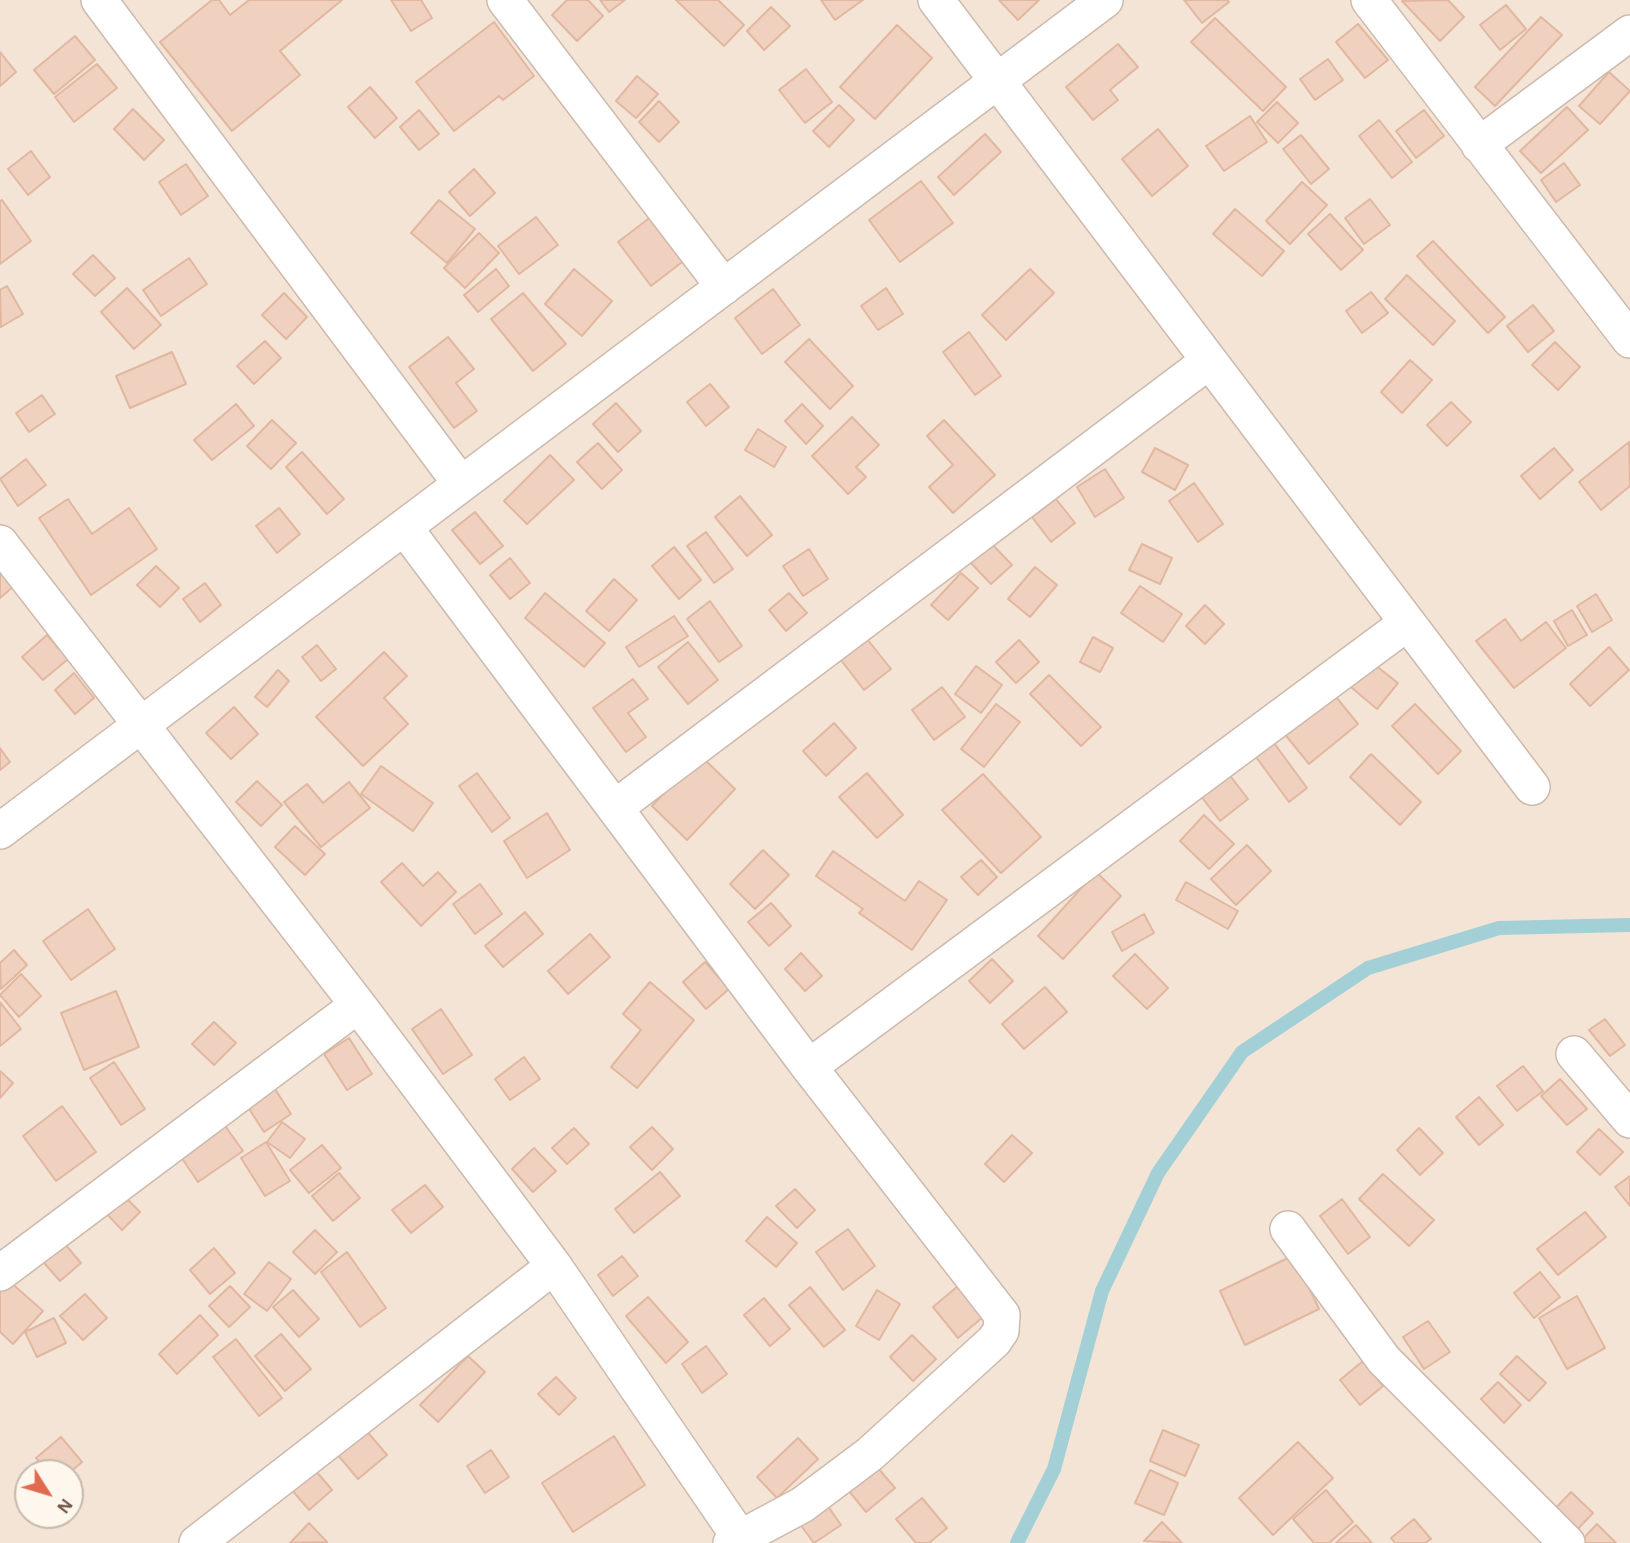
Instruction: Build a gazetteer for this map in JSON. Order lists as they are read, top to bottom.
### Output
{
  "north": "bottom right"
}
